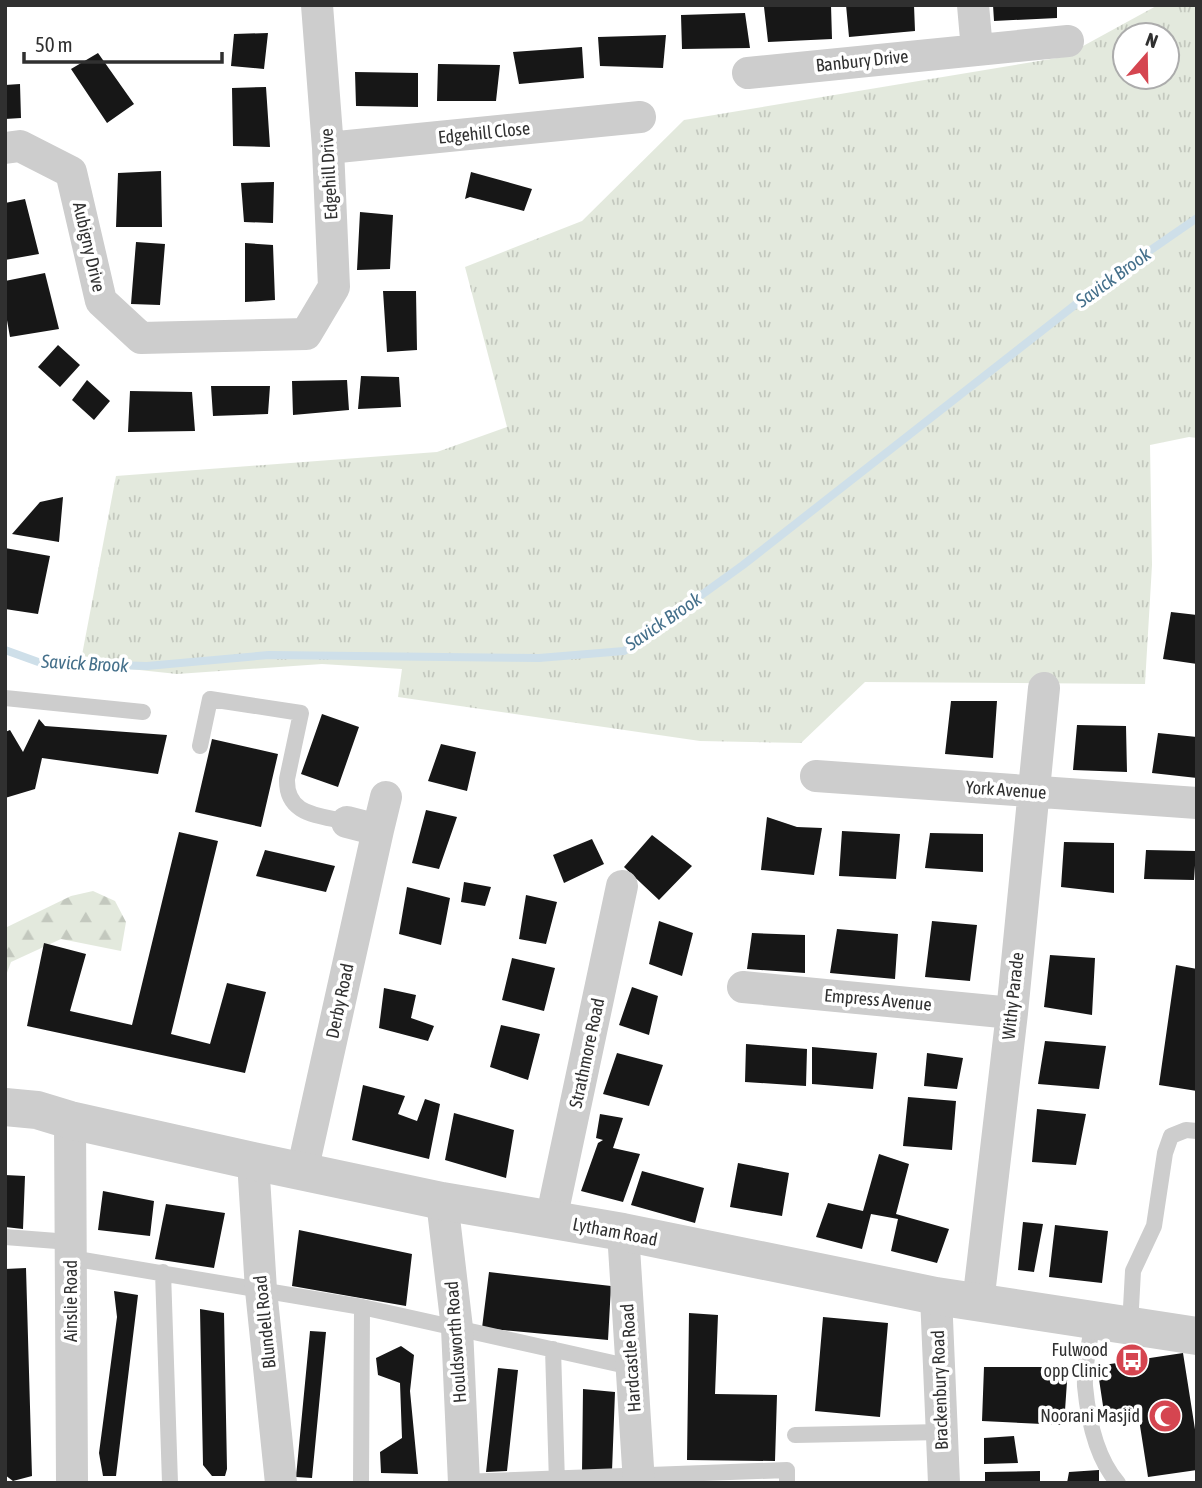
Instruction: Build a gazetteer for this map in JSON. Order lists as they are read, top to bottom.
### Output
{
  "streets": {
    "street": [
      "Banbury Drive",
      "Edgehill Close",
      "Edgehill Drive",
      "Aubigny Drive",
      "York Avenue",
      "Withy Parade",
      "Empress Avenue",
      "Derby Road",
      "Strathmore Road",
      "Lytham Road",
      "Ainslie Road",
      "Blundell Road",
      "Houldsworth Road",
      "Hardcastle Road",
      "Brackenbury Road"
    ]
  },
  "crossings": [
    ["Edgehill Close", "Edgehill Drive"],
    ["Edgehill Drive", "Aubigny Drive"],
    ["York Avenue", "Withy Parade"],
    ["Withy Parade", "Empress Avenue"],
    ["Withy Parade", "Lytham Road"],
    ["Derby Road", "Lytham Road"],
    ["Strathmore Road", "Lytham Road"],
    ["Lytham Road", "Ainslie Road"],
    ["Lytham Road", "Blundell Road"],
    ["Lytham Road", "Houldsworth Road"],
    ["Lytham Road", "Hardcastle Road"],
    ["Lytham Road", "Brackenbury Road"]
  ],
  "water": ["Savick Brook"],
  "places": {
    "bus stop": ["Fulwood opp Clinic"],
    "mosque": ["Noorani Masjid"]
  },
  "scale_bar": "50 m",
  "north": "top"
}
